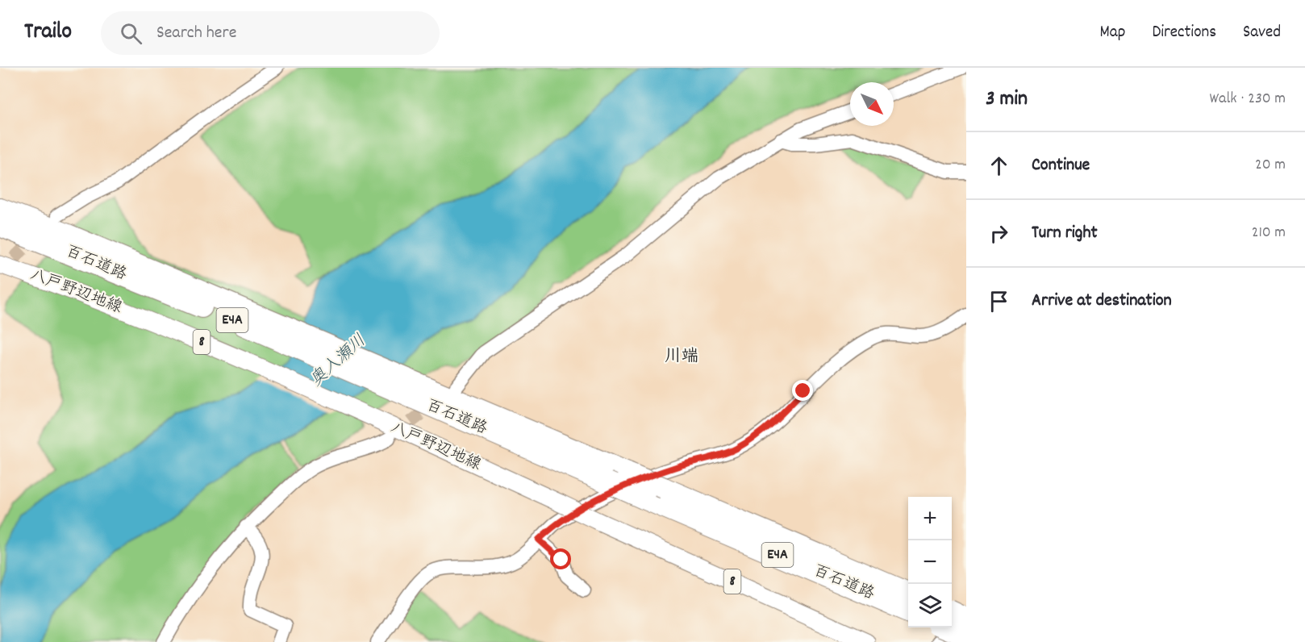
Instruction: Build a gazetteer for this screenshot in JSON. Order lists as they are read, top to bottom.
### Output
{
  "streets": {
    "highway": ["百石道路", "E4A"],
    "main road": ["八戸野辺地線", "8"]
  },
  "districts": ["川端"],
  "water": ["奥入瀬川"],
  "north": "bottom right",
  "page": {
    "header": "Trailo",
    "search": "Search here",
    "nav": ["Map", "Directions", "Saved"],
    "heading": ["3 min", "Walk · 230 m"],
    "list": [
      ["Continue", "20 m"],
      ["Turn right", "210 m"],
      "Arrive at destination"
    ],
    "map_buttons": ["+", "−"]
  }
}
